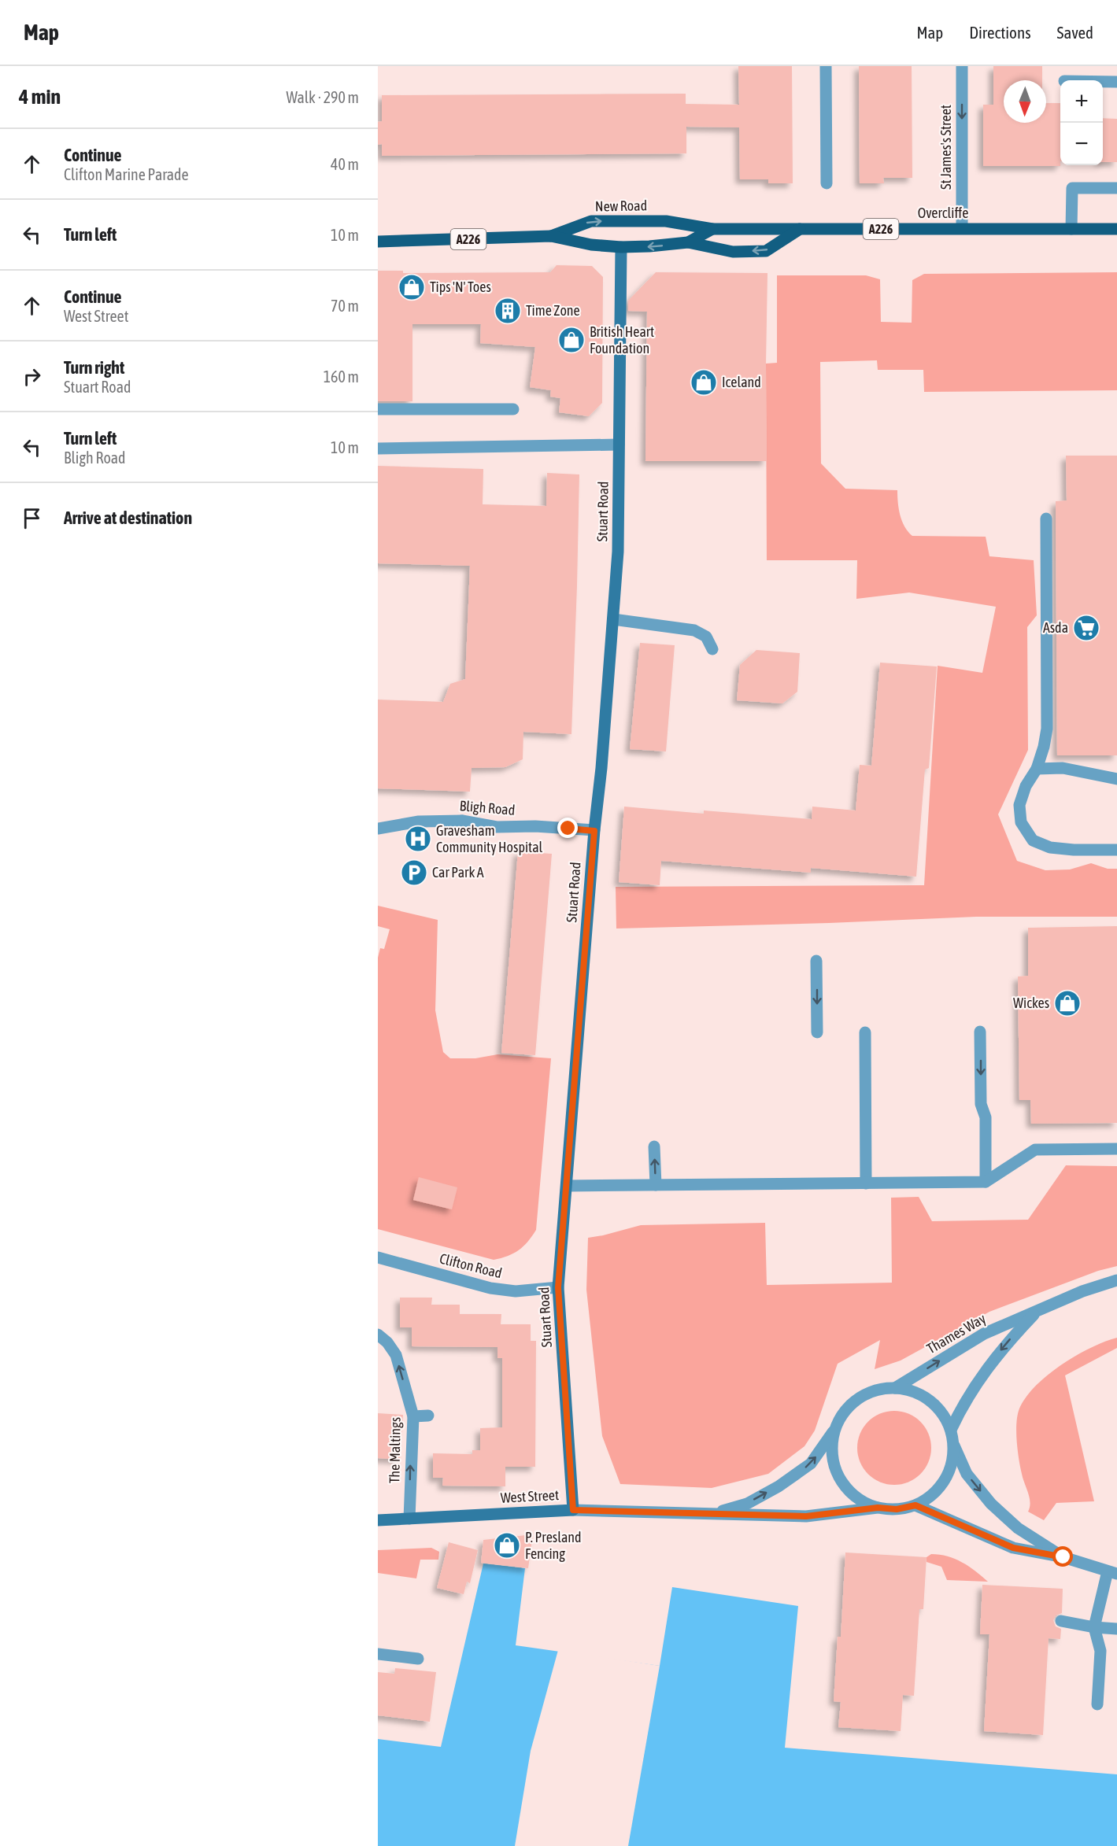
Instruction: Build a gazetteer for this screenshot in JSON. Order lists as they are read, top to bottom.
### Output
{
  "streets": {
    "main road": [
      "New Road",
      "Overcliffe",
      "A226",
      "Stuart Road",
      "West Street"
    ],
    "street": [
      "St James's Street",
      "Bligh Road",
      "Clifton Road",
      "Thames Way",
      "The Maltings"
    ]
  },
  "crossings": [
    ["St James's Street", "Overcliffe"],
    ["New Road", "Overcliffe"],
    ["New Road", "Stuart Road"],
    ["Overcliffe", "Stuart Road"],
    ["Stuart Road", "Bligh Road"],
    ["Stuart Road", "Clifton Road"],
    ["Stuart Road", "West Street"],
    ["Thames Way", "West Street"],
    ["The Maltings", "West Street"]
  ],
  "one_way": ["St James's Street", "The Maltings"],
  "places": {
    "shop": [
      "Tips 'N' Toes",
      "British Heart Foundation",
      "Iceland",
      "Wickes",
      "P. Presland Fencing"
    ],
    "building": ["Time Zone"],
    "supermarket": ["Asda"],
    "hospital": ["Gravesham Community Hospital"],
    "parking": ["Car Park A"]
  },
  "north": "bottom",
  "page": {
    "header": "Map",
    "nav": ["Map", "Directions", "Saved"],
    "heading": ["4 min", "Walk · 290 m"],
    "map_buttons": ["+", "−"],
    "list": [
      ["Continue", "Clifton Marine Parade", "40 m"],
      ["Turn left", "10 m"],
      ["Continue", "West Street", "70 m"],
      ["Turn right", "Stuart Road", "160 m"],
      ["Turn left", "Bligh Road", "10 m"],
      "Arrive at destination"
    ]
  }
}
